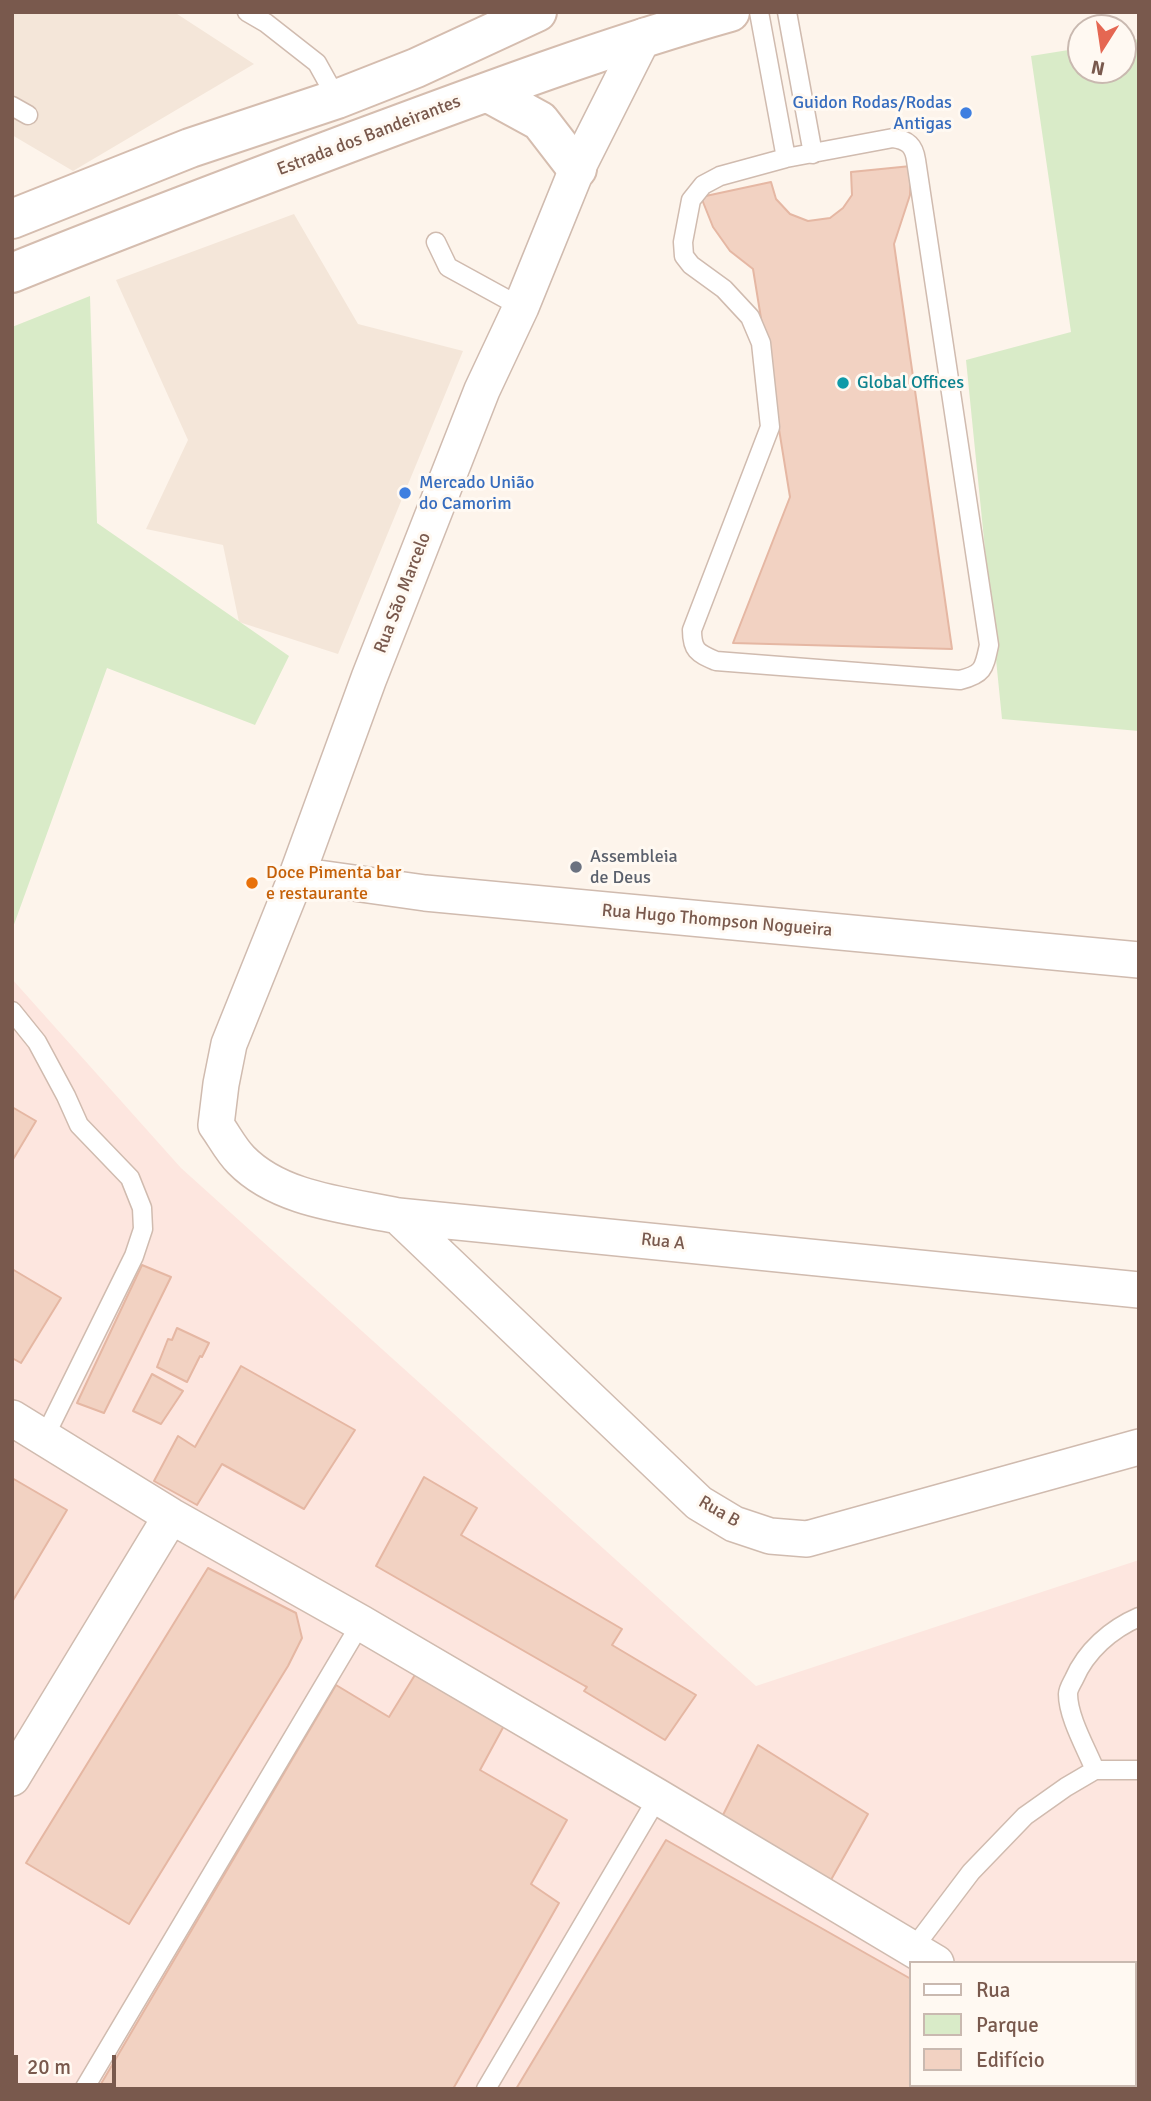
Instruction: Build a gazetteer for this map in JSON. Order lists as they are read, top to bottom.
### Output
{
  "streets": {
    "main road": ["Estrada dos Bandeirantes"],
    "street": [
      "Rua São Marcelo",
      "Rua Hugo Thompson Nogueira",
      "Rua A",
      "Rua B"
    ]
  },
  "crossings": [
    ["Estrada dos Bandeirantes", "Rua São Marcelo"],
    ["Rua São Marcelo", "Rua Hugo Thompson Nogueira"],
    ["Rua São Marcelo", "Rua A"],
    ["Rua A", "Rua B"]
  ],
  "places": [
    "Guidon Rodas/Rodas Antigas",
    "Global Offices",
    "Mercado União do Camorim",
    "Assembleia de Deus",
    "Doce Pimenta bar e restaurante"
  ],
  "legend": ["Rua", "Parque", "Edifício"],
  "scale_bar": "20 m",
  "north": "bottom"
}
